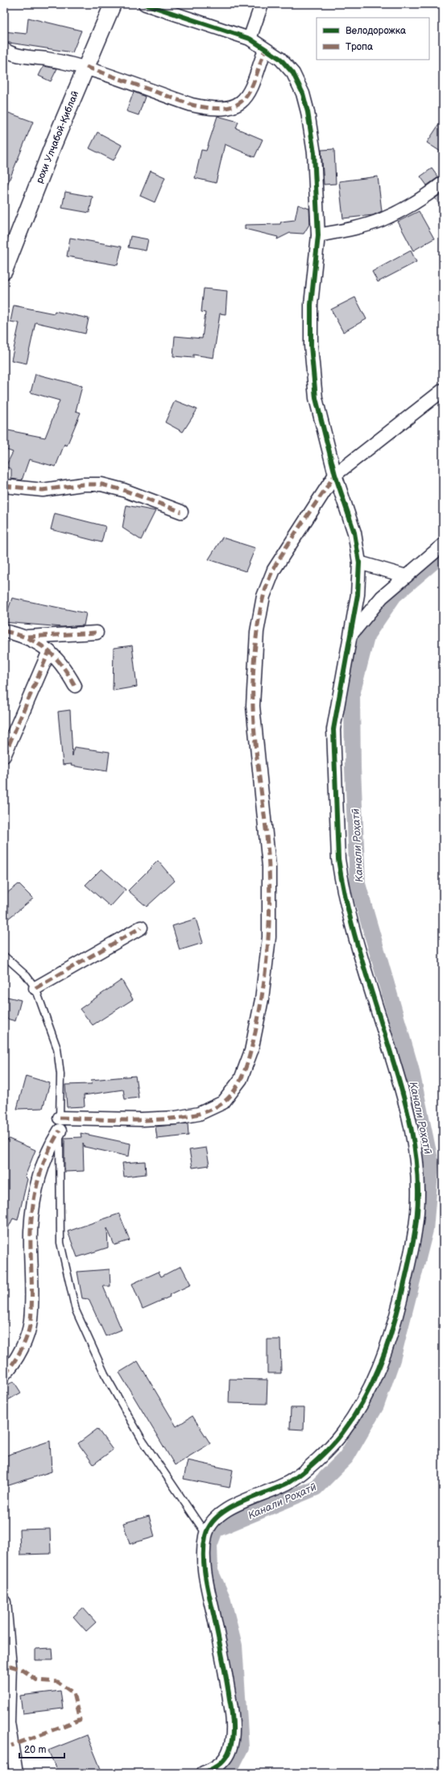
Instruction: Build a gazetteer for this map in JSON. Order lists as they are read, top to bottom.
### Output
{
  "streets": {
    "street": ["роҳи Улҷабой-Қиблаӣ"]
  },
  "water": ["Канали Роҳатӣ"],
  "legend": ["Велодорожка", "Тропа"],
  "scale_bar": "20 m"
}
